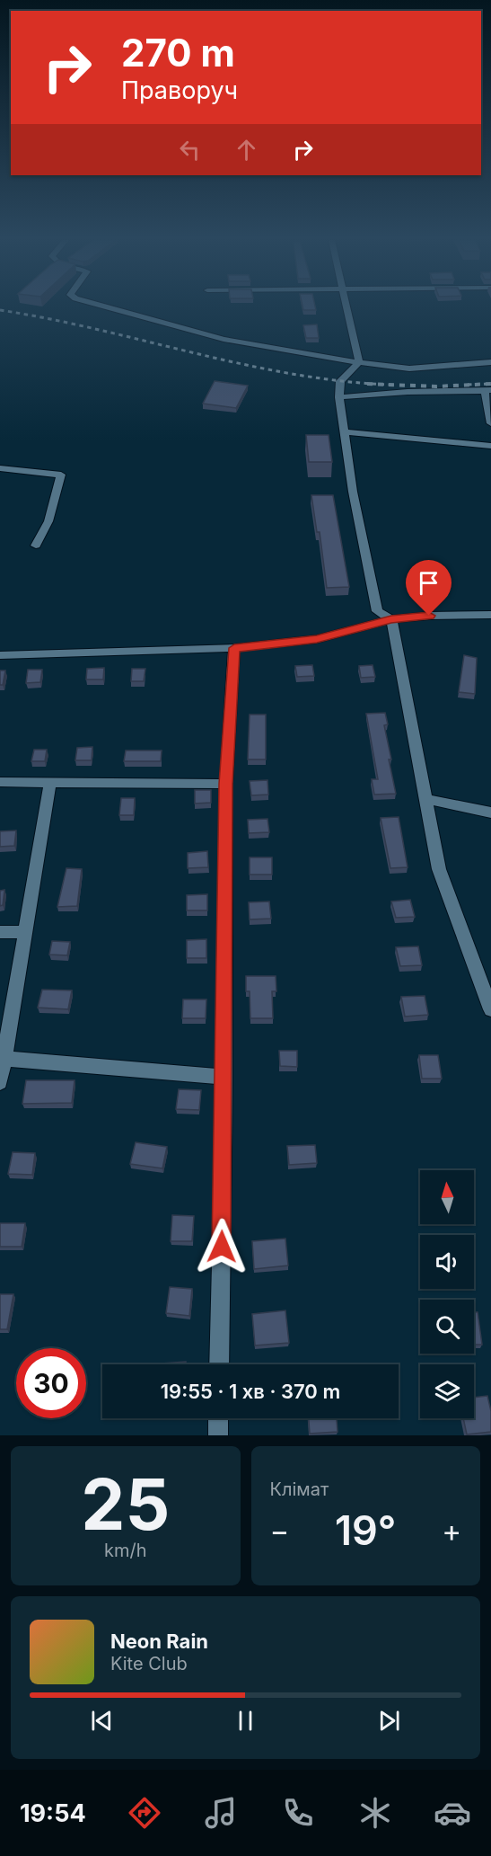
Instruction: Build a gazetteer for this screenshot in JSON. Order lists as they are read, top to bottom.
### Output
{
  "north": "top",
  "page": {
    "turn": ["270 m", "Праворуч"],
    "limit": "30",
    "trip": "19:55 · 1 хв · 370 m",
    "tile": [
      ["25", "km/h"],
      "Клімат"
    ],
    "heat": ["−", "19°", "+"],
    "song": ["Neon Rain", "Kite Club"],
    "tabs": "19:54"
  }
}
